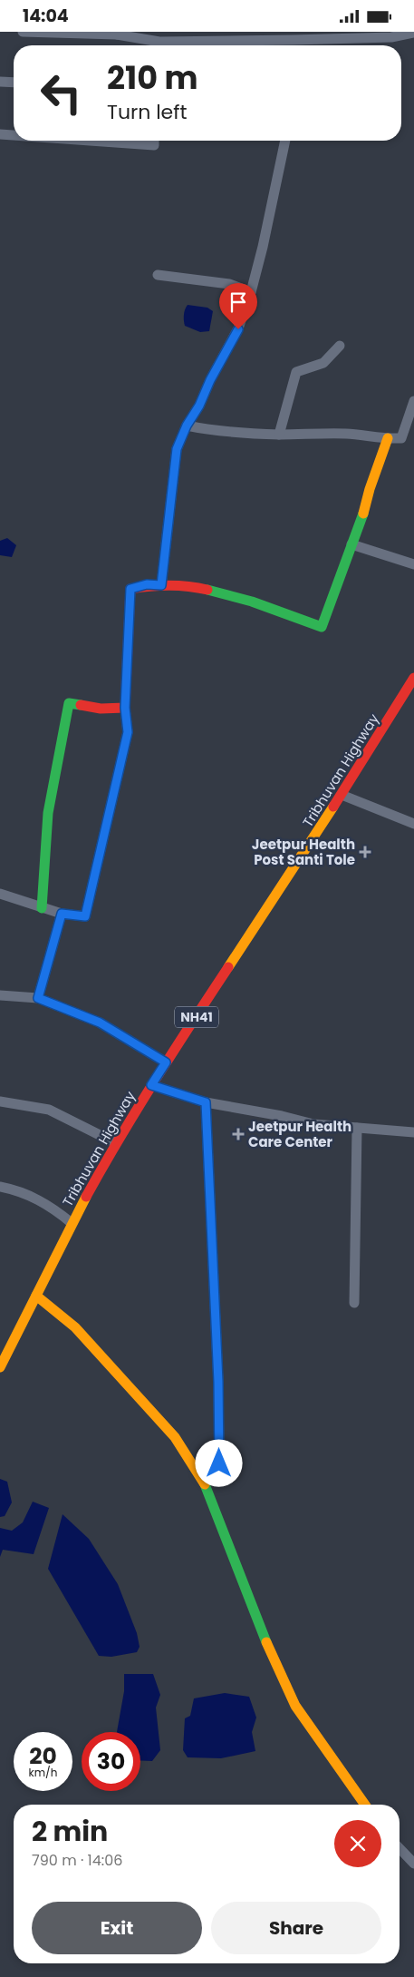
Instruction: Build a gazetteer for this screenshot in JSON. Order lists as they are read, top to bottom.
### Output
{
  "streets": {
    "main road": ["Tribhuvan Highway", "NH41"]
  },
  "places": {
    "health": ["Jeetpur Health Post Santi Tole", "Jeetpur Health Care Center"]
  },
  "page": {
    "status": "14:04",
    "turn": ["210 m", "Turn left"],
    "speed": "20 km/h",
    "limit": "30",
    "heading": ["2 min", "790 m · 14:06"],
    "buttons": ["Exit", "Share"]
  }
}
